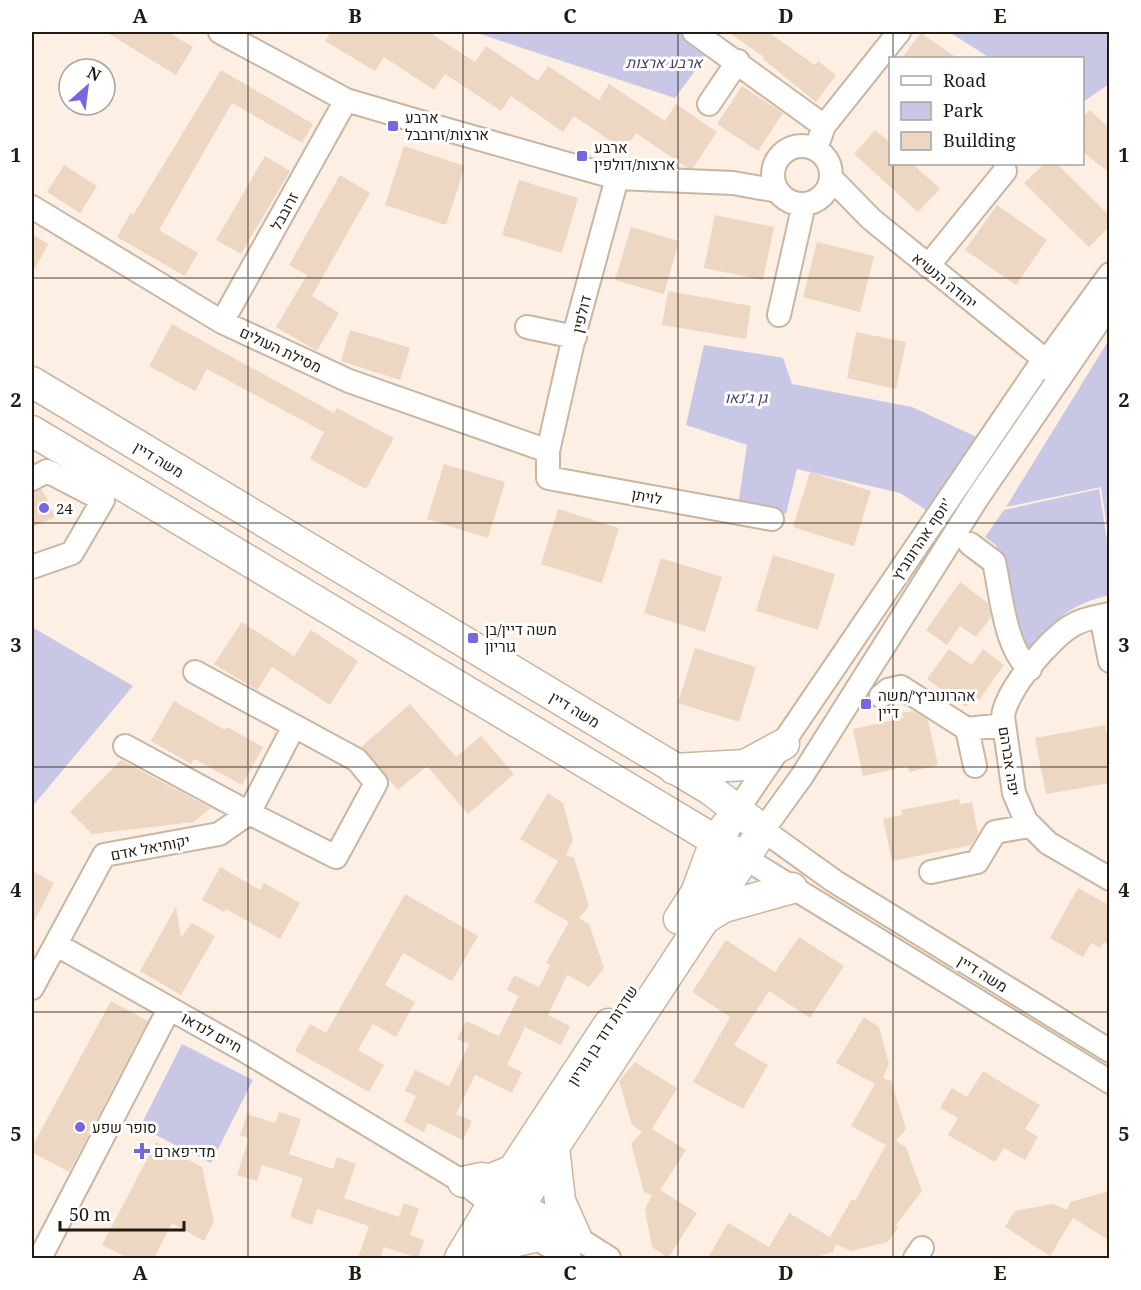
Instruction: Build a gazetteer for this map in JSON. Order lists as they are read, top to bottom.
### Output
{
  "streets": {
    "main road": ["משה דיין", "שדרות דוד בן גוריון"],
    "street": [
      "זרובבל",
      "יהודה הנשיא",
      "דולפין",
      "מסילת העולים",
      "לויתן",
      "יוסף אהרונוביץ'",
      "יפה אברהם",
      "יקותיאל אדם",
      "חיים לנדאו"
    ]
  },
  "crossings": [
    ["זרובבל", "מסילת העולים"],
    ["יהודה הנשיא", "יוסף אהרונוביץ'"],
    ["דולפין", "מסילת העולים"],
    ["דולפין", "לויתן"],
    ["מסילת העולים", "לויתן"],
    ["משה דיין", "יוסף אהרונוביץ'"],
    ["משה דיין", "שדרות דוד בן גוריון"],
    ["יוסף אהרונוביץ'", "שדרות דוד בן גוריון"],
    ["חיים לנדאו", "שדרות דוד בן גוריון"]
  ],
  "parks": ["ארבע ארצות", "גן ג'נאו"],
  "places": {
    "transit": [
      "ארבע ארצות/זרובבל",
      "ארבע ארצות/דולפין",
      "משה דיין/בן גוריון",
      "אהרונוביץ׳/משה דיין"
    ],
    "other": ["24", "סופר שפע"],
    "health": ["מדי־פארם"]
  },
  "legend": ["Road", "Park", "Building"],
  "scale_bar": "50 m",
  "north": "top right",
  "grid": {
    "columns": [
      "A",
      "B",
      "C",
      "D",
      "E"
    ],
    "rows": [
      "1",
      "2",
      "3",
      "4",
      "5"
    ]
  }
}
